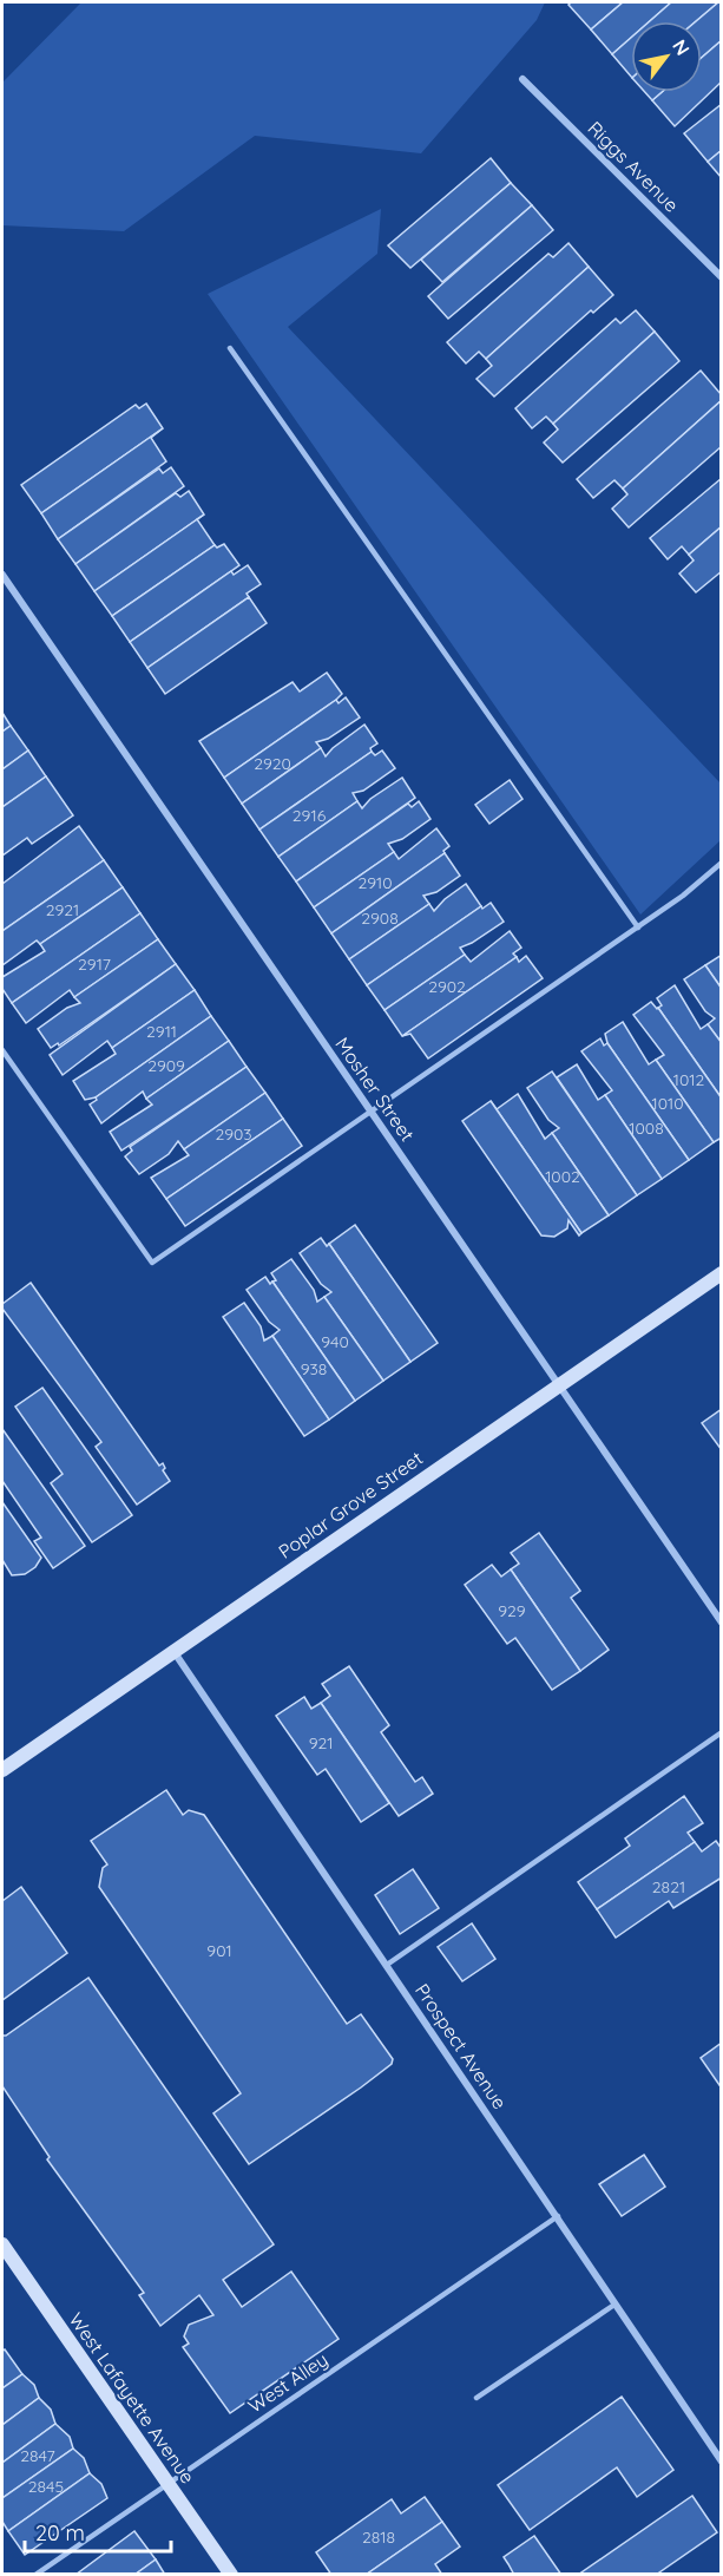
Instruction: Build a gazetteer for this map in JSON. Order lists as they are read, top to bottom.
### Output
{
  "streets": {
    "main road": ["Poplar Grove Street", "West Lafayette Avenue"],
    "street": ["Riggs Avenue", "Mosher Street", "Prospect Avenue"],
    "lane": ["West Alley"]
  },
  "crossings": [
    ["Mosher Street", "Poplar Grove Street"],
    ["Poplar Grove Street", "Prospect Avenue"],
    ["Prospect Avenue", "West Alley"],
    ["West Alley", "West Lafayette Avenue"]
  ],
  "house_numbers": [
    "2920",
    "2916",
    "2910",
    "2921",
    "2908",
    "2917",
    "2902",
    "2911",
    "2909",
    "1012",
    "1010",
    "1008",
    "2903",
    "1002",
    "940",
    "938",
    "929",
    "921",
    "2821",
    "901",
    "2847",
    "2845",
    "2818"
  ],
  "scale_bar": "20 m",
  "north": "top right"
}
